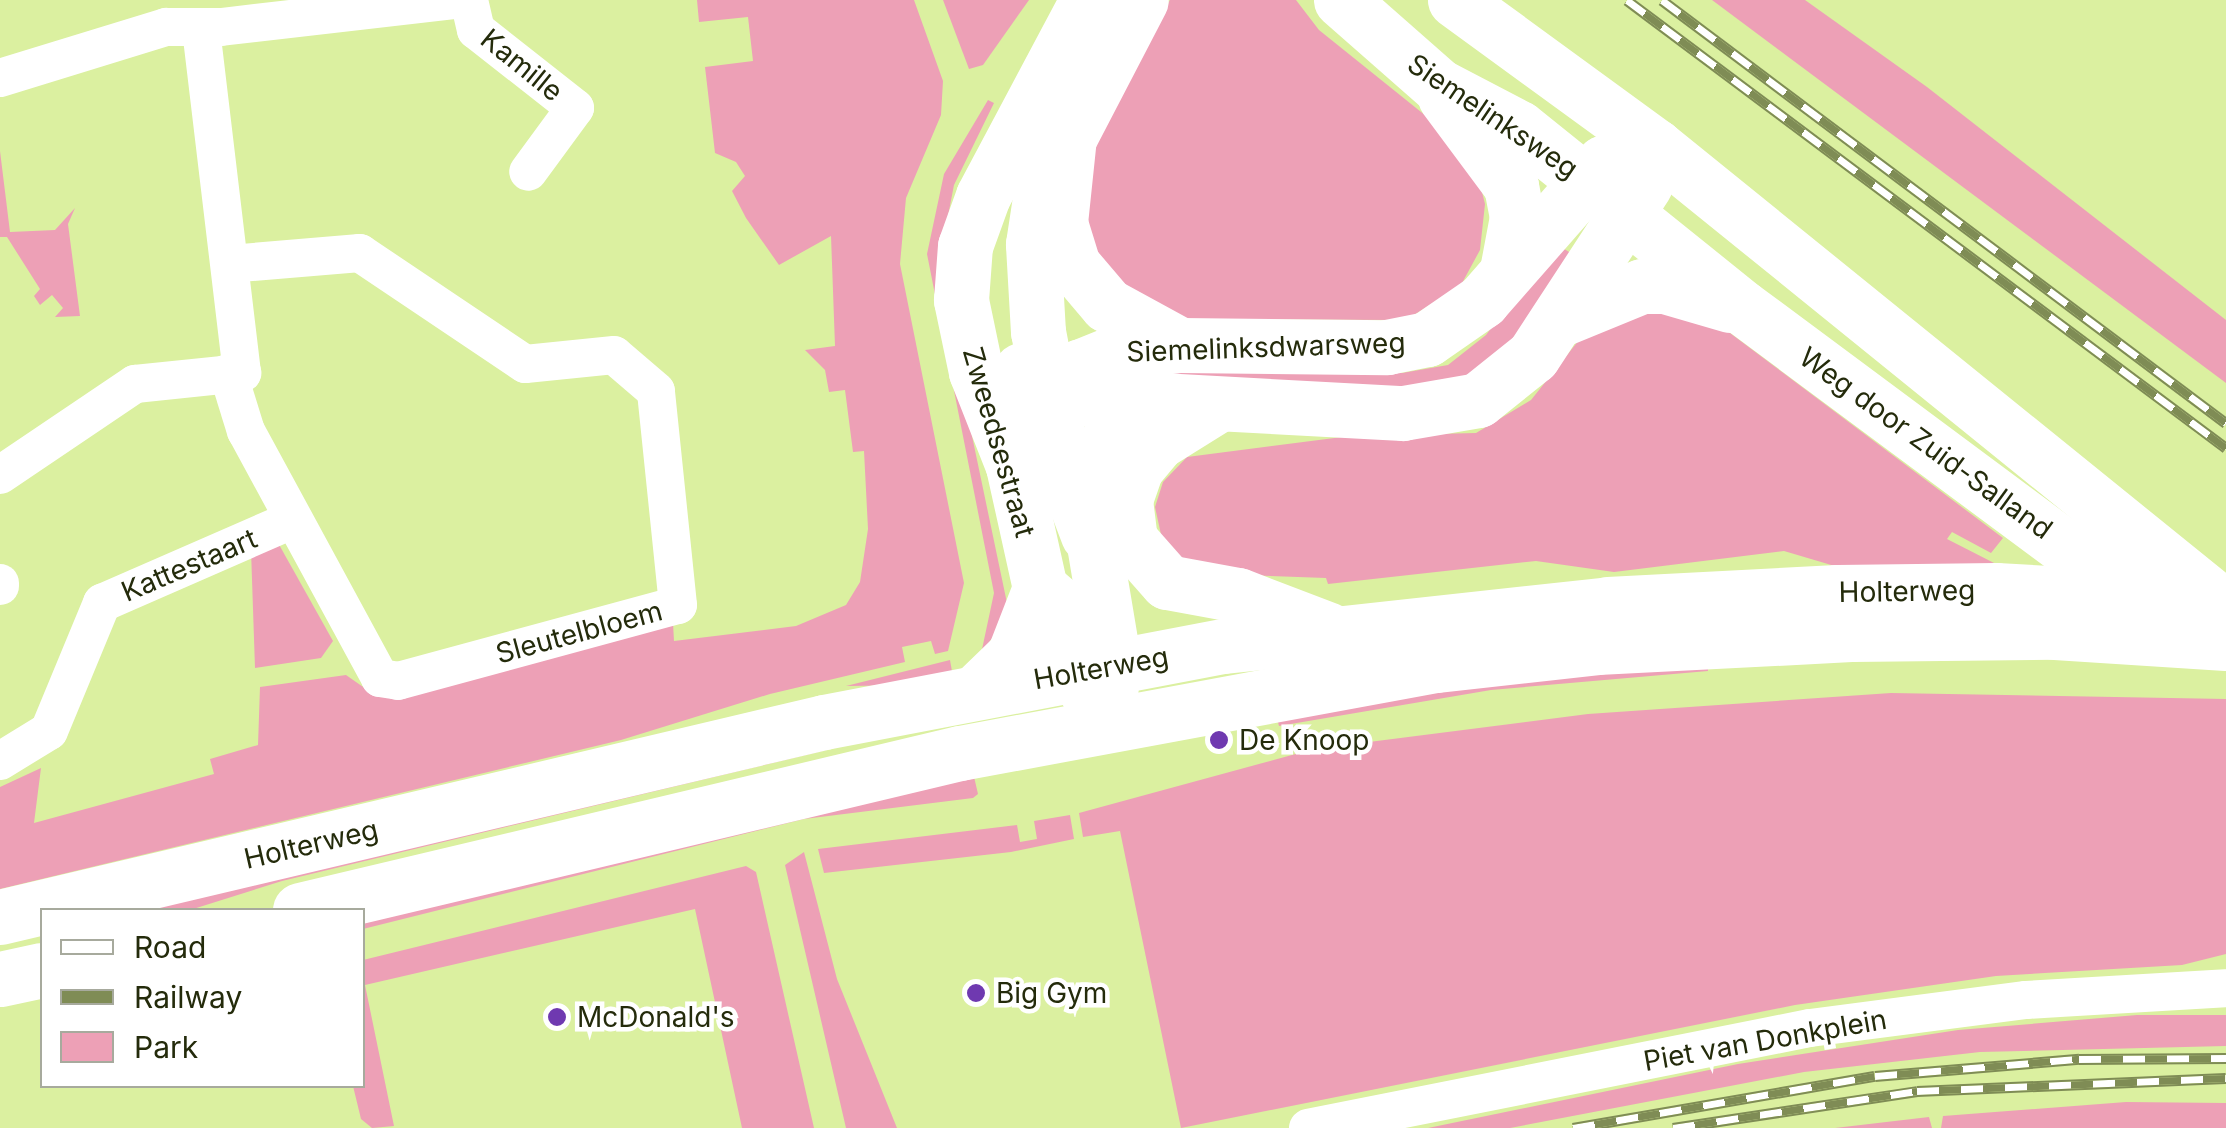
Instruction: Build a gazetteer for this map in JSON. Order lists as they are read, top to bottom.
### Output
{
  "streets": {
    "main road": [
      "Siemelinksweg",
      "Siemelinksdwarsweg",
      "Zweedsestraat",
      "Weg door Zuid-Salland",
      "Holterweg"
    ],
    "street": [
      "Kamille",
      "Kattestaart",
      "Sleutelbloem",
      "Piet van Donkplein"
    ]
  },
  "crossings": [
    ["Siemelinksweg", "Siemelinksdwarsweg"],
    ["Siemelinksweg", "Weg door Zuid-Salland"],
    ["Siemelinksdwarsweg", "Zweedsestraat"],
    ["Siemelinksdwarsweg", "Weg door Zuid-Salland"],
    ["Zweedsestraat", "Holterweg"],
    ["Weg door Zuid-Salland", "Holterweg"],
    ["Kattestaart", "Sleutelbloem"]
  ],
  "places": ["De Knoop", "Big Gym", "McDonald's"],
  "legend": ["Road", "Railway", "Park"]
}
